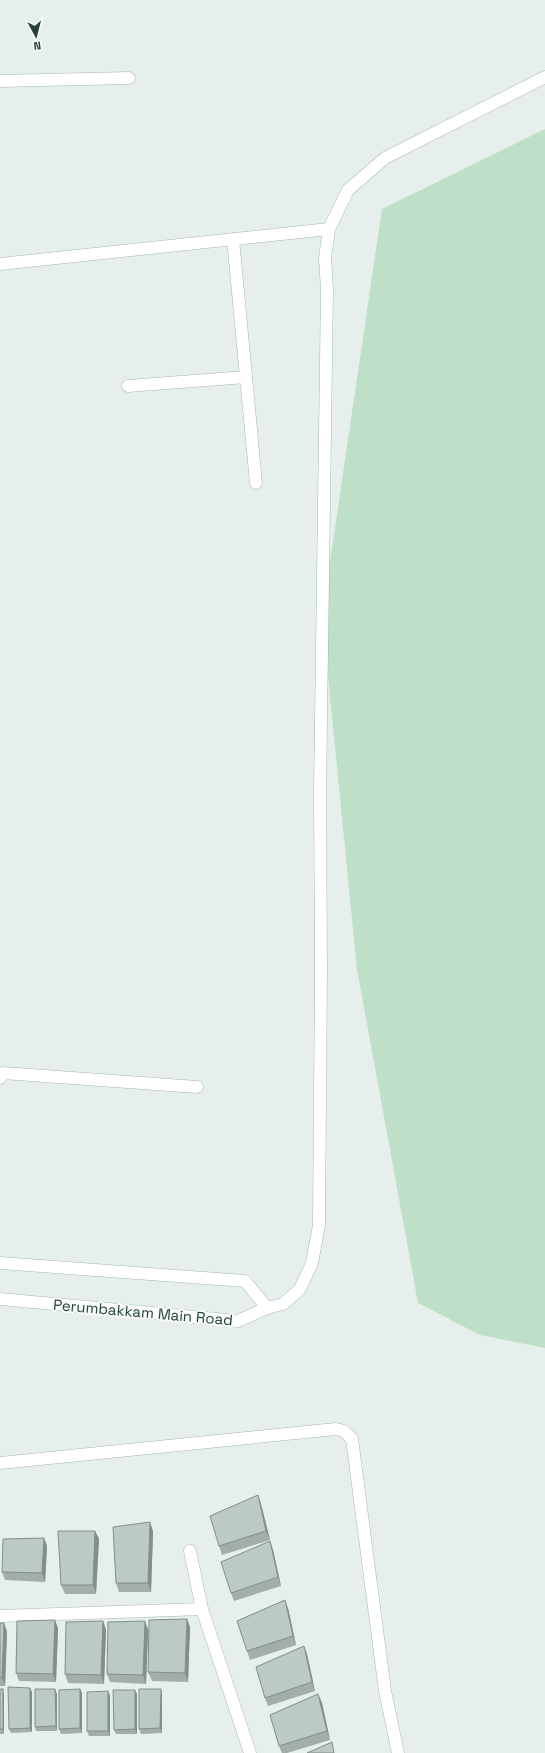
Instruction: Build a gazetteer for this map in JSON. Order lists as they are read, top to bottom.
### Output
{
  "streets": {
    "street": ["Perumbakkam Main Road"]
  },
  "north": "bottom"
}
